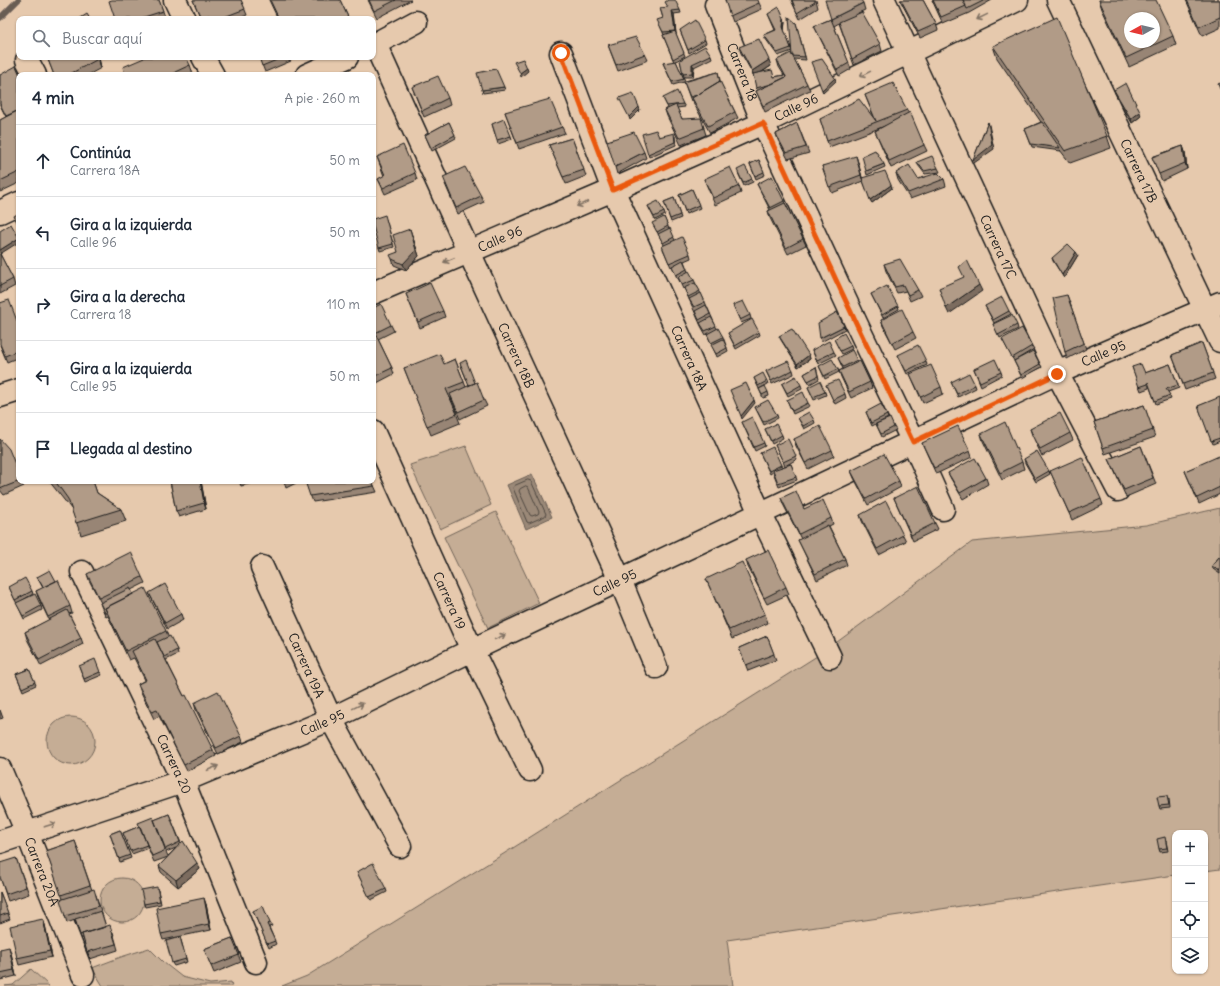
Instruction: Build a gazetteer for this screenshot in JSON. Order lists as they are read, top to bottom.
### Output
{
  "streets": {
    "street": [
      "Carrera 18",
      "Calle 96",
      "Carrera 17B",
      "Carrera 17C",
      "Calle 95",
      "Carrera 18B",
      "Carrera 18A",
      "Carrera 19",
      "Carrera 19A",
      "Carrera 20",
      "Carrera 20A"
    ]
  },
  "crossings": [
    ["Carrera 18", "Calle 96"],
    ["Carrera 18", "Calle 95"],
    ["Calle 96", "Carrera 17C"],
    ["Calle 96", "Carrera 18B"],
    ["Calle 96", "Carrera 18A"],
    ["Carrera 17B", "Calle 95"],
    ["Carrera 17C", "Calle 95"],
    ["Calle 95", "Carrera 18B"],
    ["Calle 95", "Carrera 18A"],
    ["Calle 95", "Carrera 19"],
    ["Calle 95", "Carrera 19A"],
    ["Calle 95", "Carrera 20"],
    ["Calle 95", "Carrera 20A"]
  ],
  "one_way": ["Calle 96", "Calle 95"],
  "north": "left",
  "page": {
    "search": "Buscar aquí",
    "heading": ["4 min", "A pie · 260 m"],
    "list": [
      ["Continúa", "Carrera 18A", "50 m"],
      ["Gira a la izquierda", "Calle 96", "50 m"],
      ["Gira a la derecha", "Carrera 18", "110 m"],
      ["Gira a la izquierda", "Calle 95", "50 m"],
      "Llegada al destino"
    ],
    "map_buttons": ["+", "−"]
  }
}
